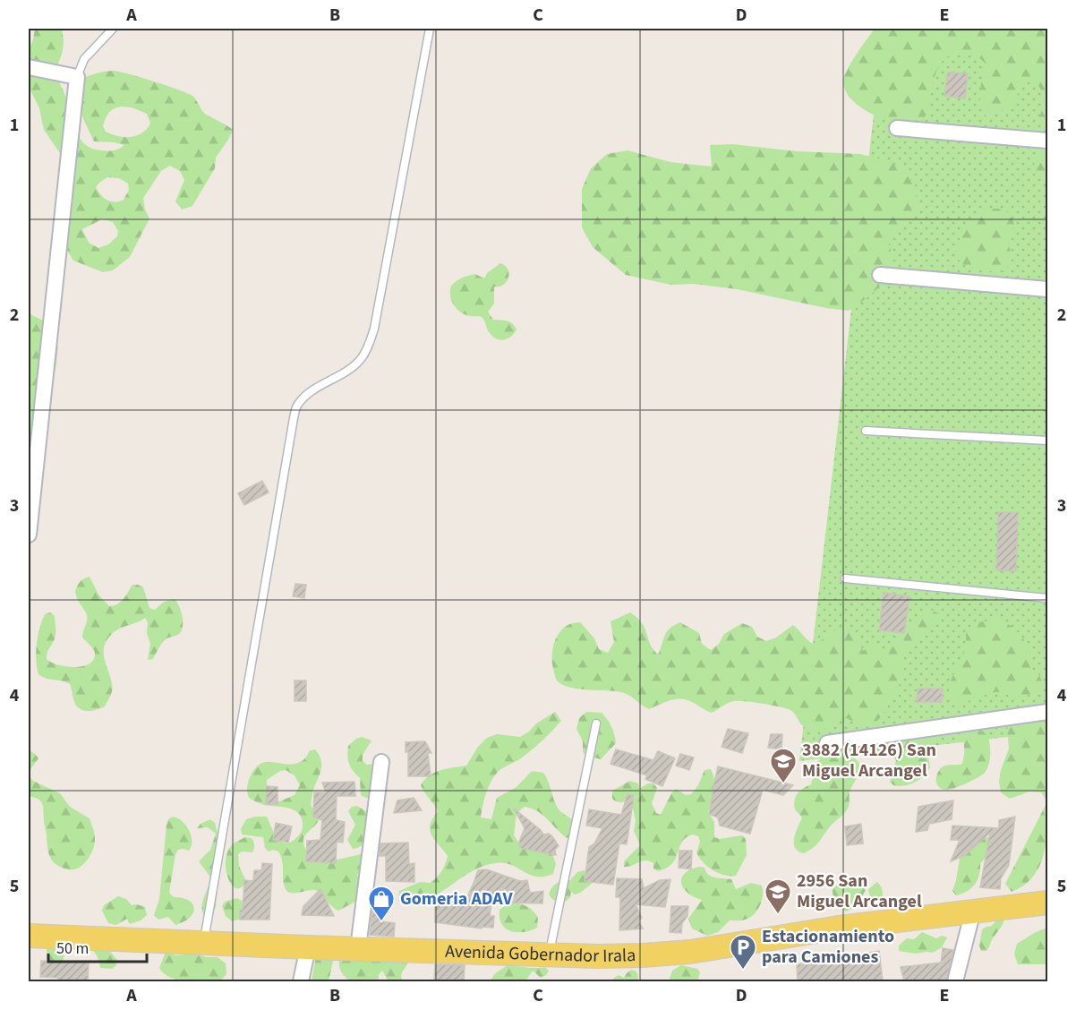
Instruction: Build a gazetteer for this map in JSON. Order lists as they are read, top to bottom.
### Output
{
  "streets": {
    "main road": ["Avenida Gobernador Irala"]
  },
  "places": {
    "school or university": ["3882 (14126) San Miguel Arcangel", "2956 San Miguel Arcangel"],
    "shop": ["Gomeria ADAV"],
    "parking": ["Estacionamiento para Camiones"]
  },
  "scale_bar": "50 m",
  "grid": {
    "columns": [
      "A",
      "B",
      "C",
      "D",
      "E"
    ],
    "rows": [
      "1",
      "2",
      "3",
      "4",
      "5"
    ]
  }
}
